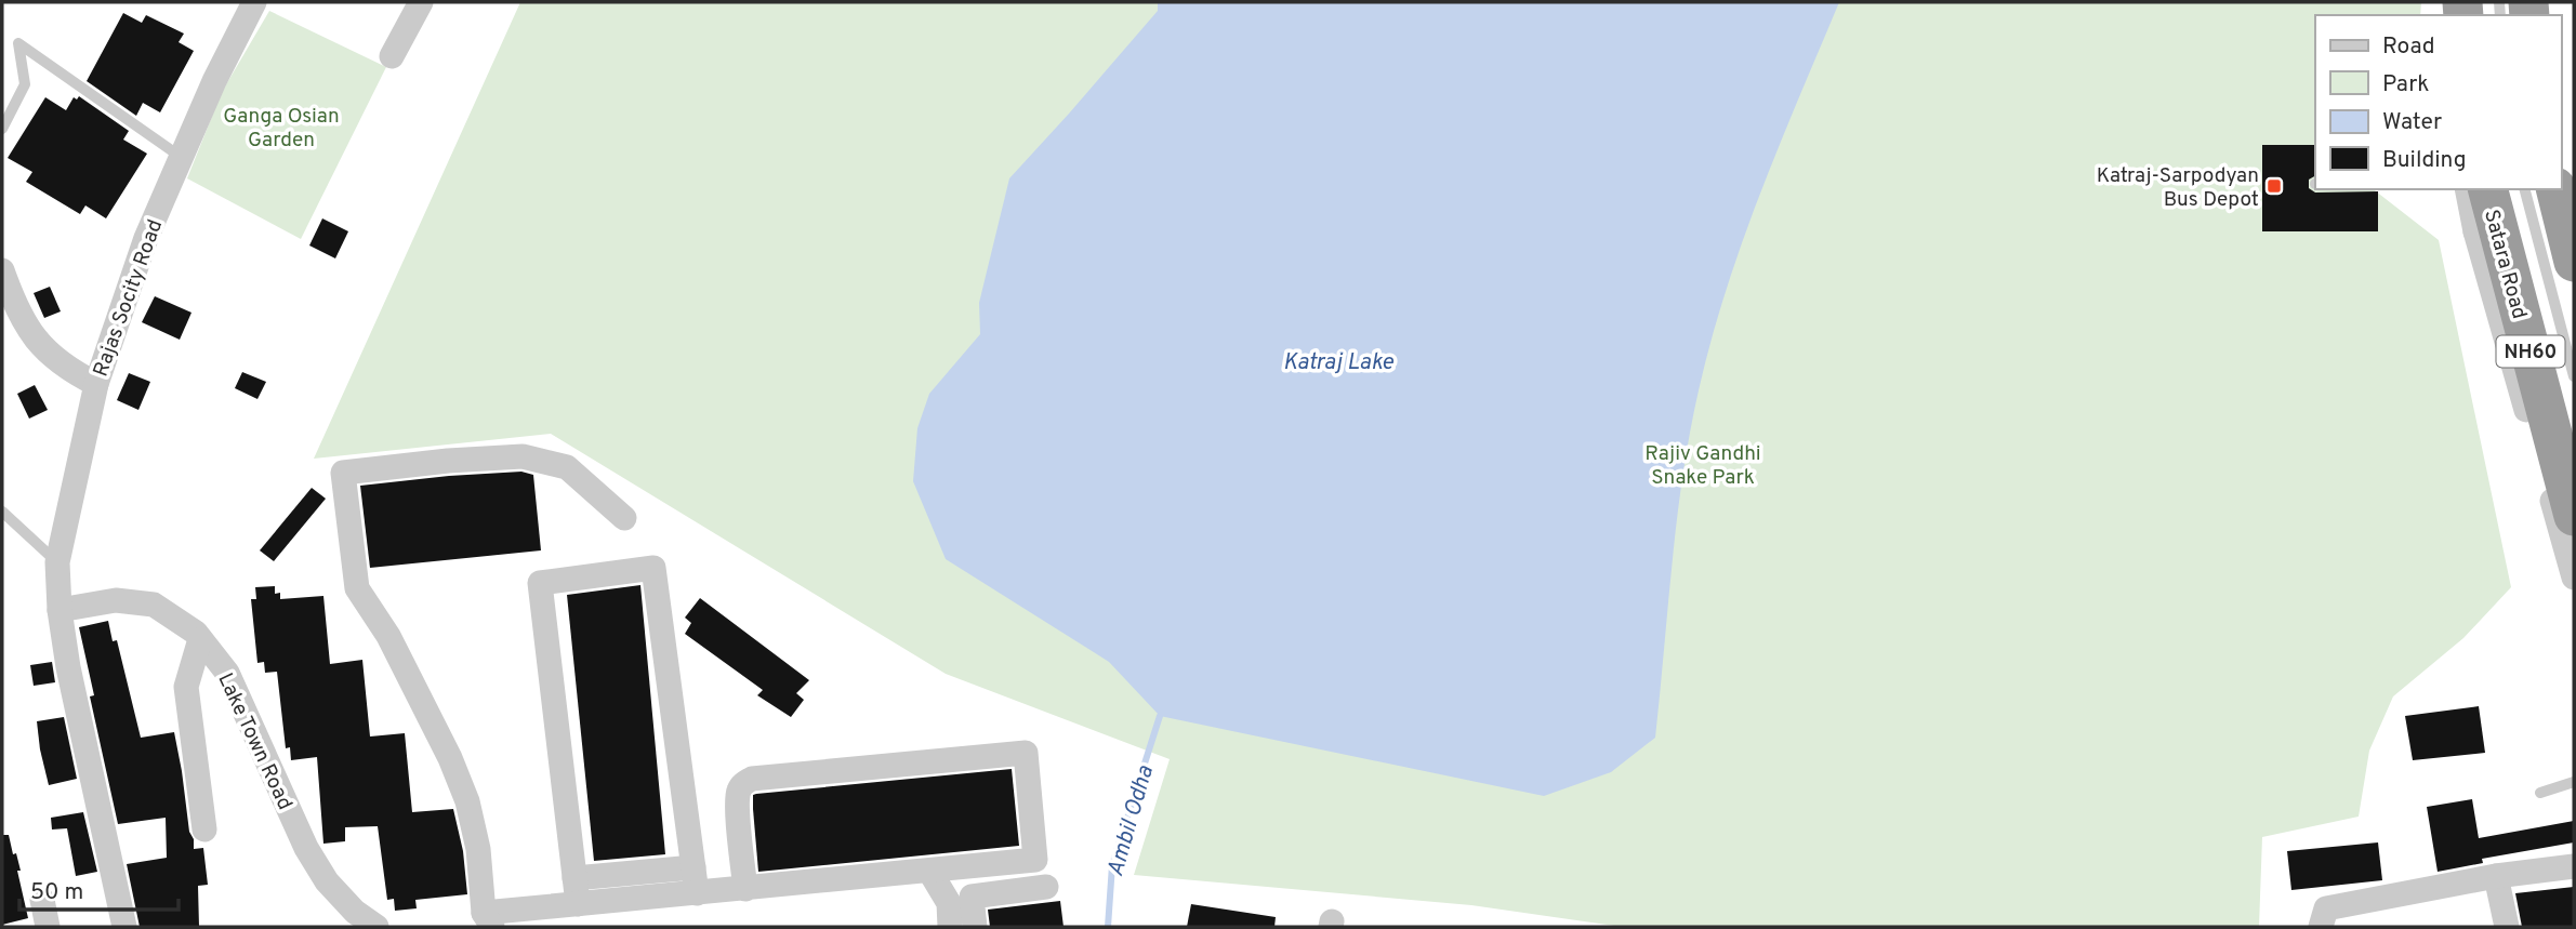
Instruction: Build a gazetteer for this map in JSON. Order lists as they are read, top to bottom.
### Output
{
  "streets": {
    "highway": ["Satara Road", "NH60"],
    "street": ["Rajas Socity Road", "Lake Town Road"]
  },
  "crossings": [
    ["Rajas Socity Road", "Lake Town Road"]
  ],
  "water": ["Katraj Lake", "Ambil Odha"],
  "parks": ["Ganga Osian Garden", "Rajiv Gandhi Snake Park"],
  "places": {
    "transit": ["Katraj-Sarpodyan Bus Depot"]
  },
  "legend": [
    "Road",
    "Park",
    "Water",
    "Building"
  ],
  "scale_bar": "50 m"
}
